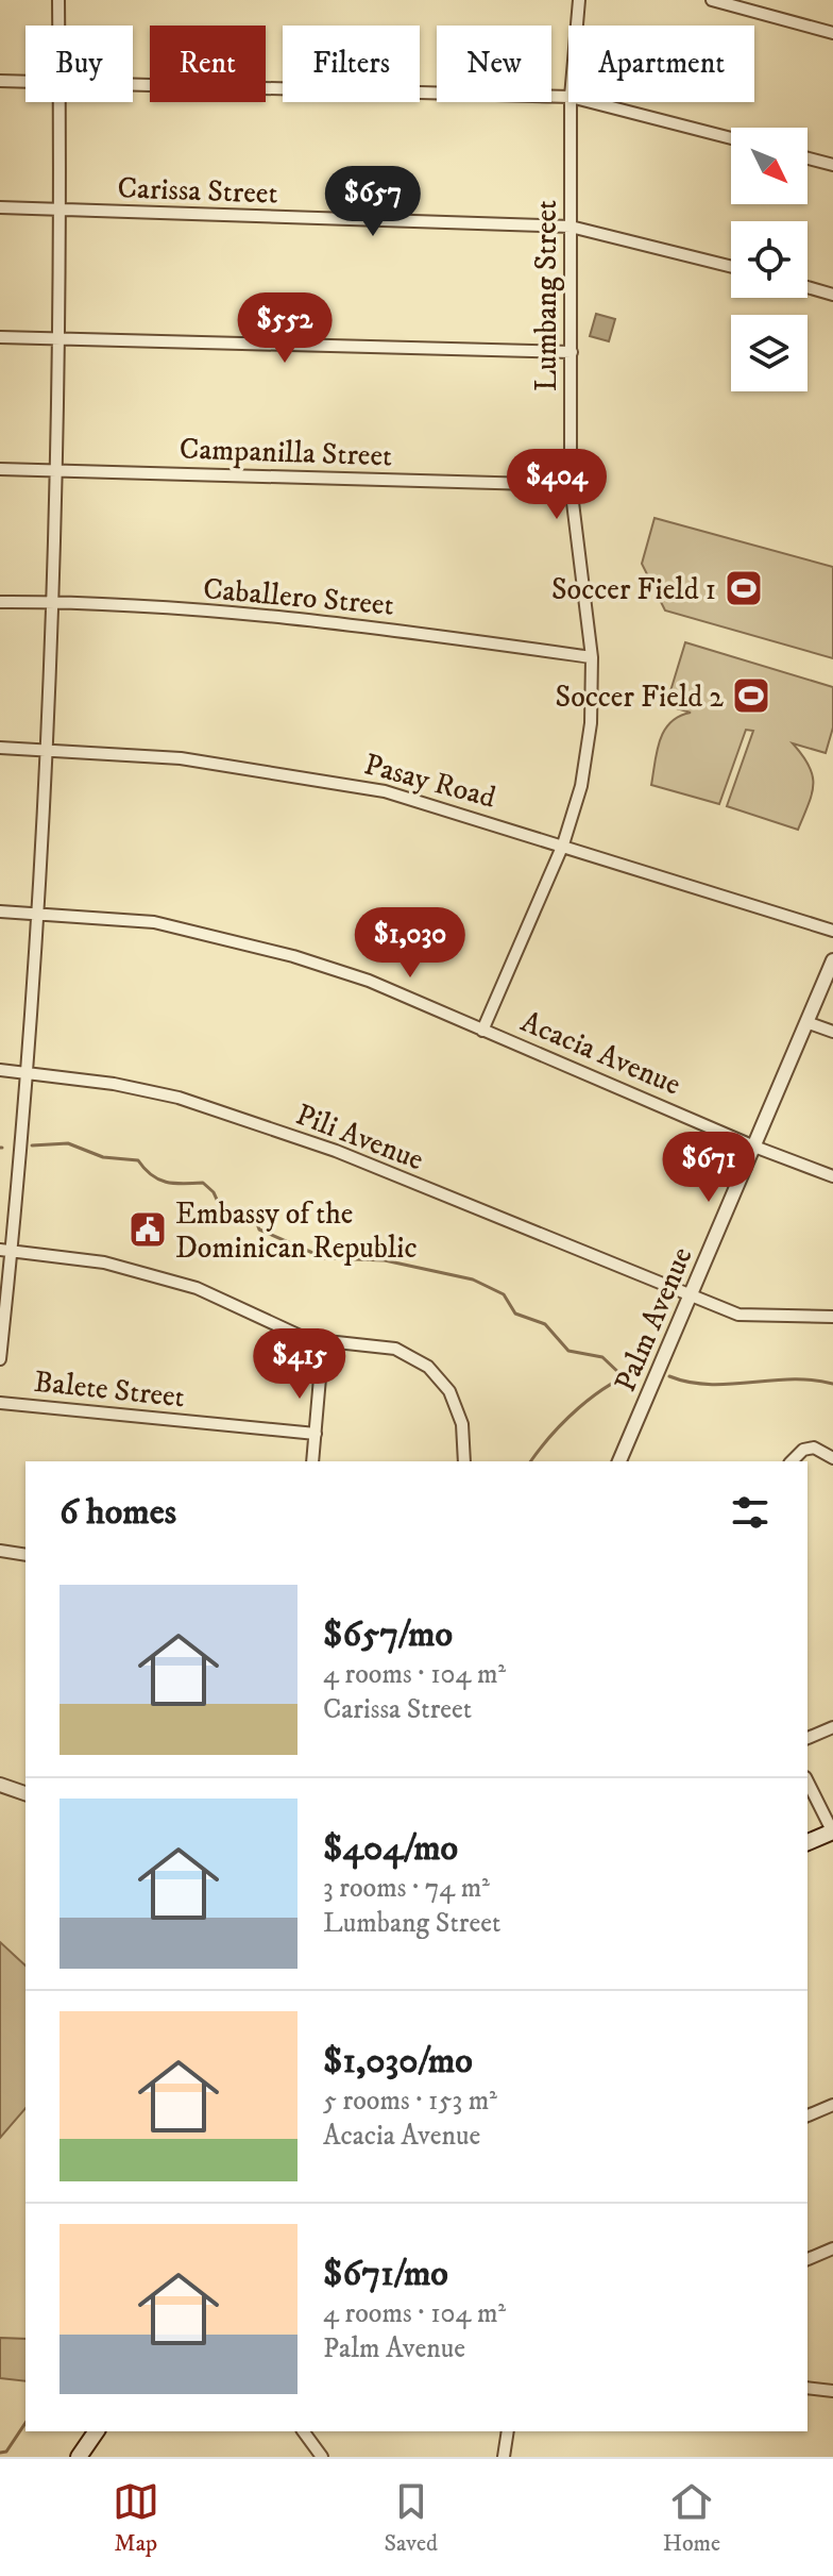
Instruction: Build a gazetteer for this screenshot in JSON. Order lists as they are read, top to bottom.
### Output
{
  "streets": {
    "street": [
      "Carissa Street",
      "Lumbang Street",
      "Campanilla Street",
      "Caballero Street",
      "Pasay Road",
      "Acacia Avenue",
      "Pili Avenue",
      "Palm Avenue",
      "Balete Street"
    ]
  },
  "crossings": [
    ["Carissa Street", "Lumbang Street"],
    ["Lumbang Street", "Campanilla Street"],
    ["Lumbang Street", "Caballero Street"],
    ["Lumbang Street", "Pasay Road"],
    ["Lumbang Street", "Acacia Avenue"],
    ["Acacia Avenue", "Palm Avenue"],
    ["Pili Avenue", "Palm Avenue"]
  ],
  "places": {
    "sports": ["Soccer Field 1", "Soccer Field 2"],
    "public building": ["Embassy of the Dominican Republic"]
  },
  "north": "bottom right",
  "page": {
    "chip": [
      "Buy",
      "Rent",
      "Filters",
      "New",
      "Apartment"
    ],
    "price": [
      "$657",
      "$552",
      "$404",
      "$1,030",
      "$671",
      "$415"
    ],
    "heading": "6 homes",
    "list": [
      {
        "name": "$657/mo",
        "note": "4 rooms · 104 m² · Carissa Street"
      },
      {
        "name": "$404/mo",
        "note": "3 rooms · 74 m² · Lumbang Street"
      },
      {
        "name": "$1,030/mo",
        "note": "5 rooms · 153 m² · Acacia Avenue"
      },
      {
        "name": "$671/mo",
        "note": "4 rooms · 104 m² · Palm Avenue"
      }
    ],
    "tabs": ["Map", "Saved", "Home"]
  }
}
